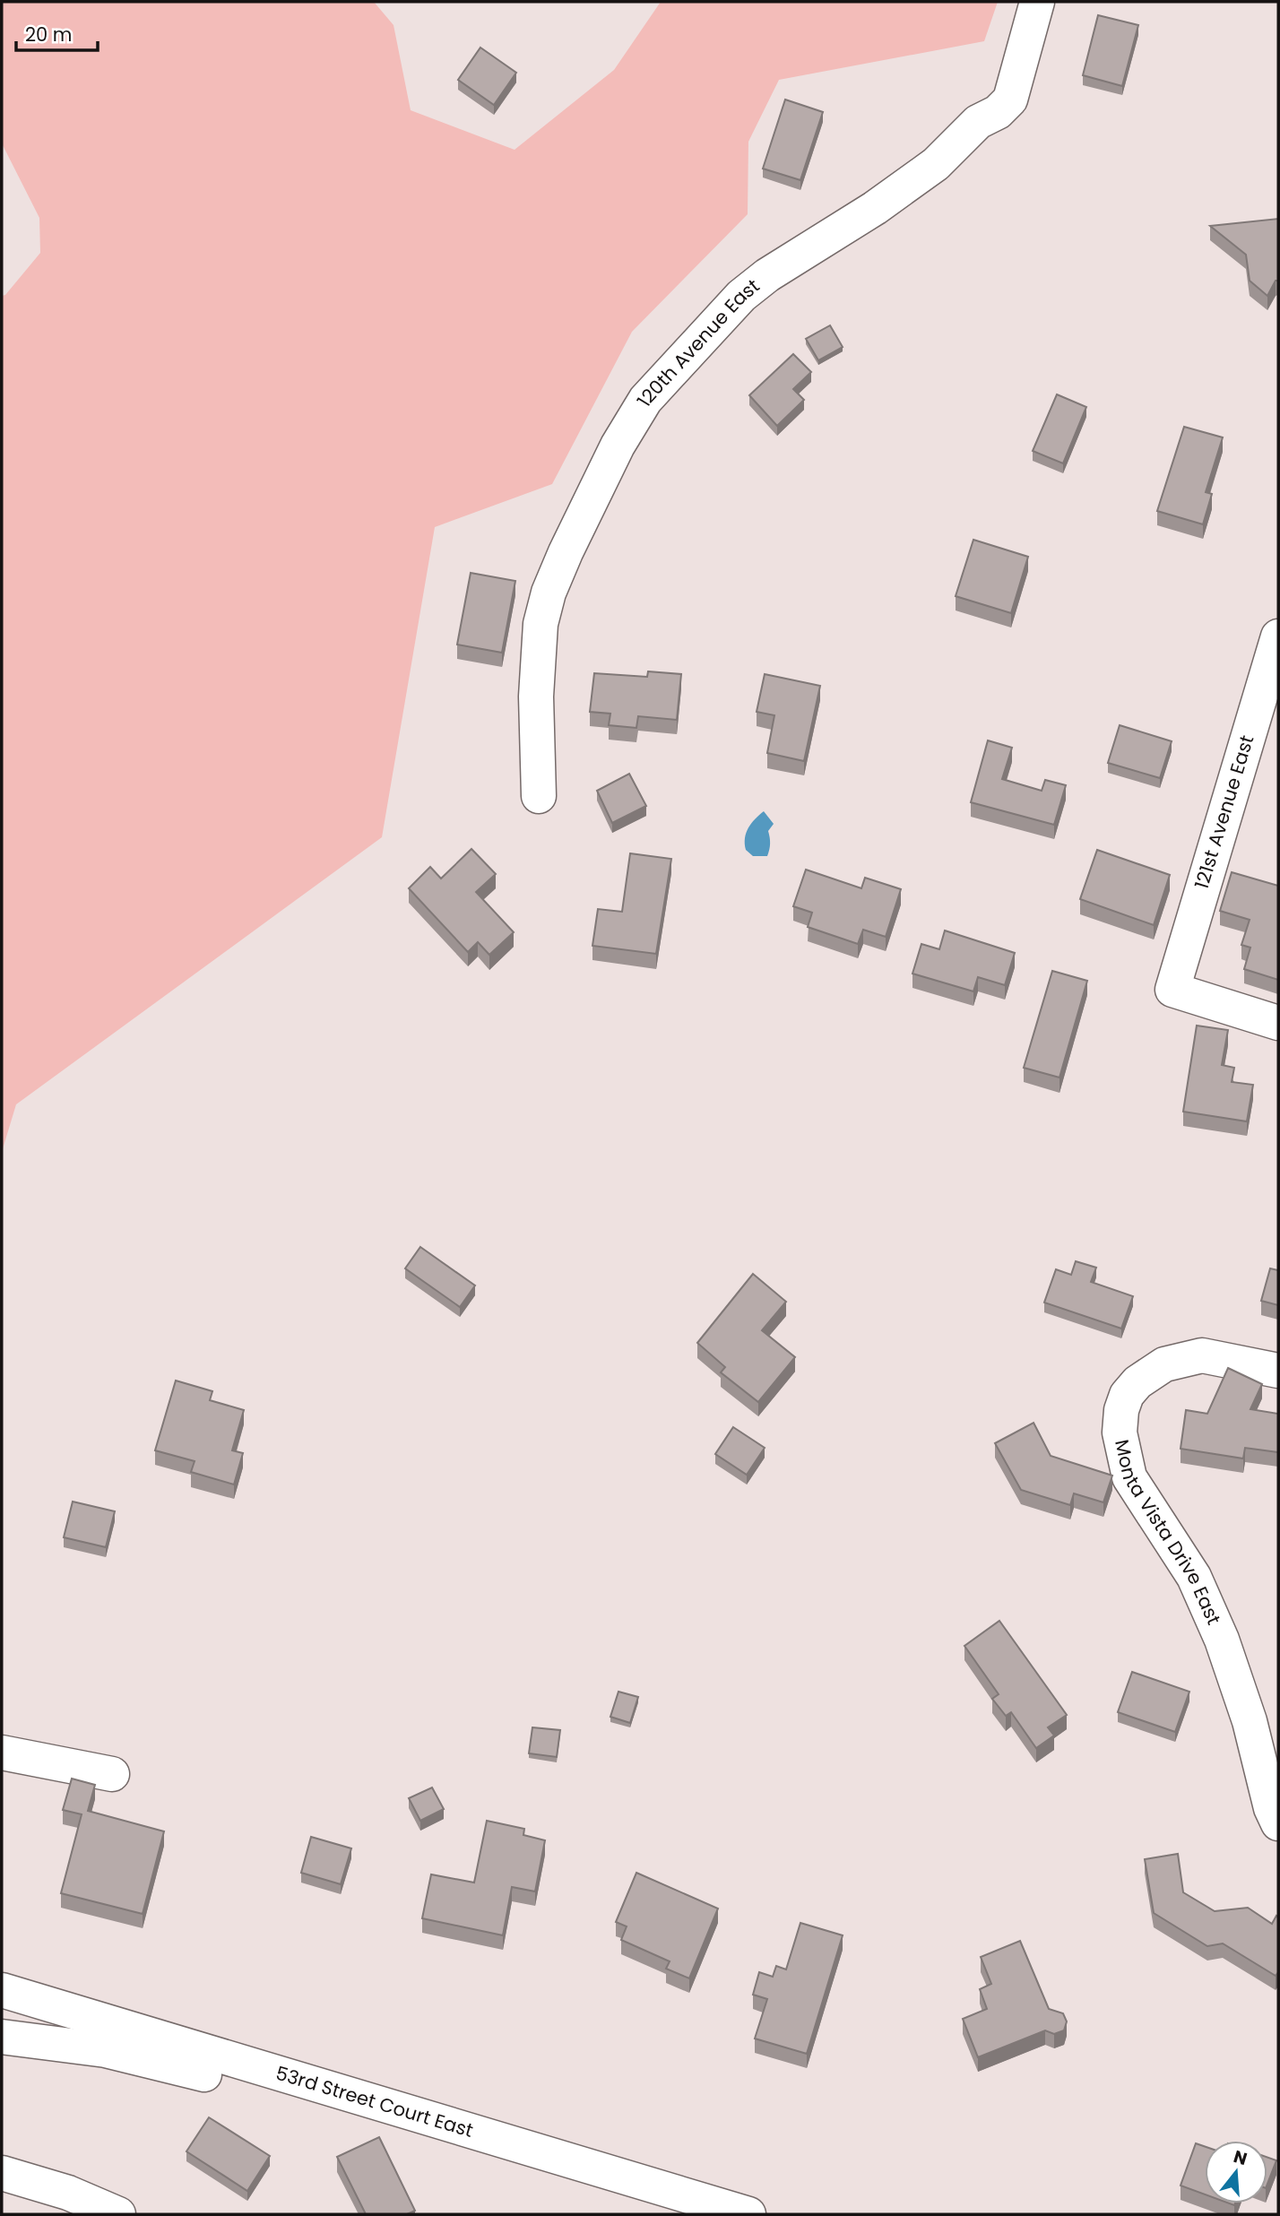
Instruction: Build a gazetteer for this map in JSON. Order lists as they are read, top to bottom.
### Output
{
  "streets": {
    "street": [
      "120th Avenue East",
      "121st Avenue East",
      "Monta Vista Drive East",
      "53rd Street Court East"
    ]
  },
  "scale_bar": "20 m",
  "north": "top"
}
